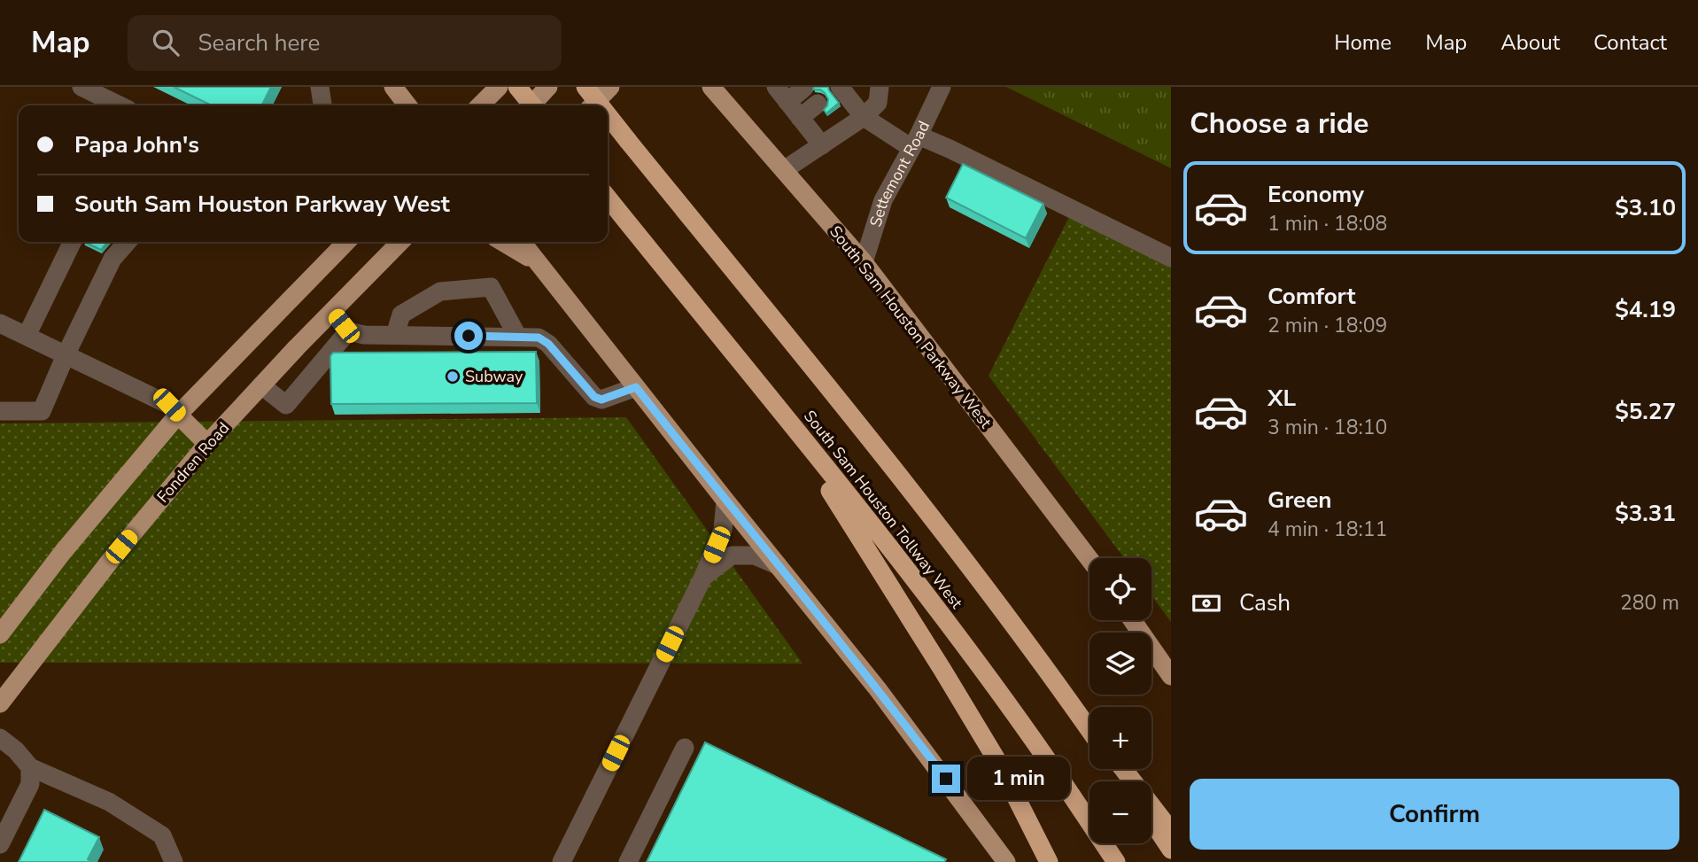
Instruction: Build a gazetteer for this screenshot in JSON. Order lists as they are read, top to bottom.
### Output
{
  "streets": {
    "highway": ["South Sam Houston Tollway West"],
    "main road": ["South Sam Houston Parkway West", "Fondren Road"],
    "street": ["Settemont Road"]
  },
  "crossings": [
    ["Settemont Road", "South Sam Houston Parkway West"]
  ],
  "places": ["Subway"],
  "page": {
    "header": "Map",
    "search": "Search here",
    "nav": [
      "Home",
      "Map",
      "About",
      "Contact"
    ],
    "heading": "Choose a ride",
    "banner": ["Papa John's", "South Sam Houston Parkway West"],
    "list": [
      {
        "name": "Economy",
        "note": "1 min · 18:08",
        "value": "$3.10"
      },
      {
        "name": "Comfort",
        "note": "2 min · 18:09",
        "value": "$4.19"
      },
      {
        "name": "XL",
        "note": "3 min · 18:10",
        "value": "$5.27"
      },
      {
        "name": "Green",
        "note": "4 min · 18:11",
        "value": "$3.31"
      }
    ],
    "map_buttons": ["+", "−"],
    "pay": ["Cash", "280 m"],
    "bubble": "1 min",
    "buttons": "Confirm"
  }
}
